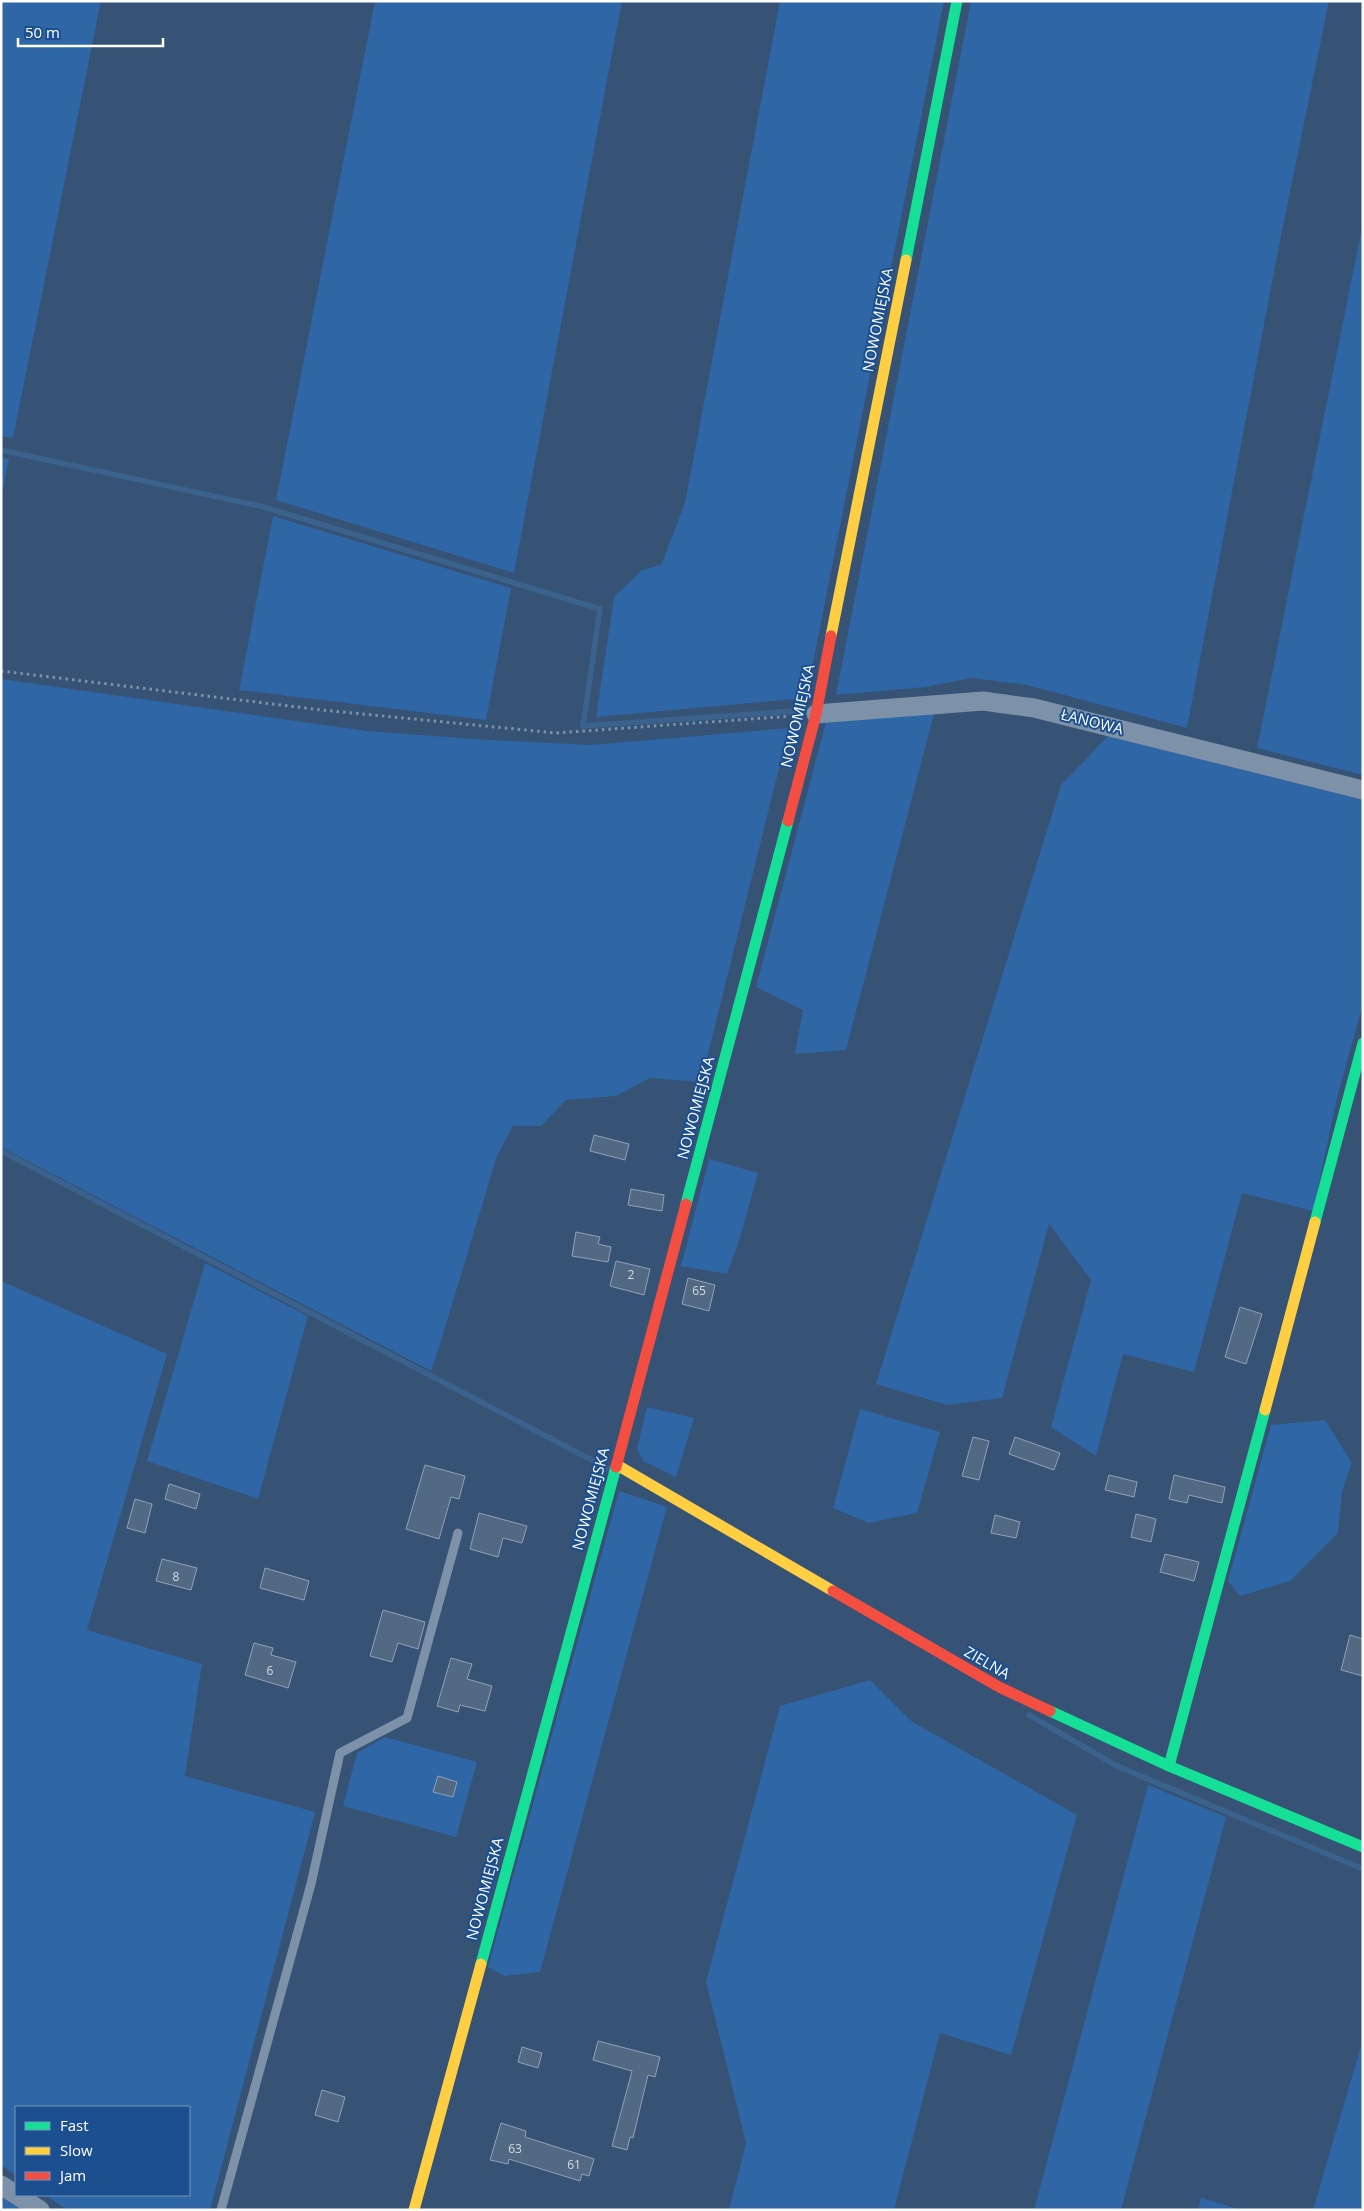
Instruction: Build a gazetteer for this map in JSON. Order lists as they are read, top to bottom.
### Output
{
  "streets": {
    "street": ["NOWOMIEJSKA", "ŁANOWA", "ZIELNA"]
  },
  "crossings": [
    ["NOWOMIEJSKA", "ŁANOWA"],
    ["NOWOMIEJSKA", "ZIELNA"]
  ],
  "house_numbers": [
    "2",
    "65",
    "8",
    "6",
    "63",
    "61"
  ],
  "legend": ["Fast", "Slow", "Jam"],
  "scale_bar": "50 m"
}
